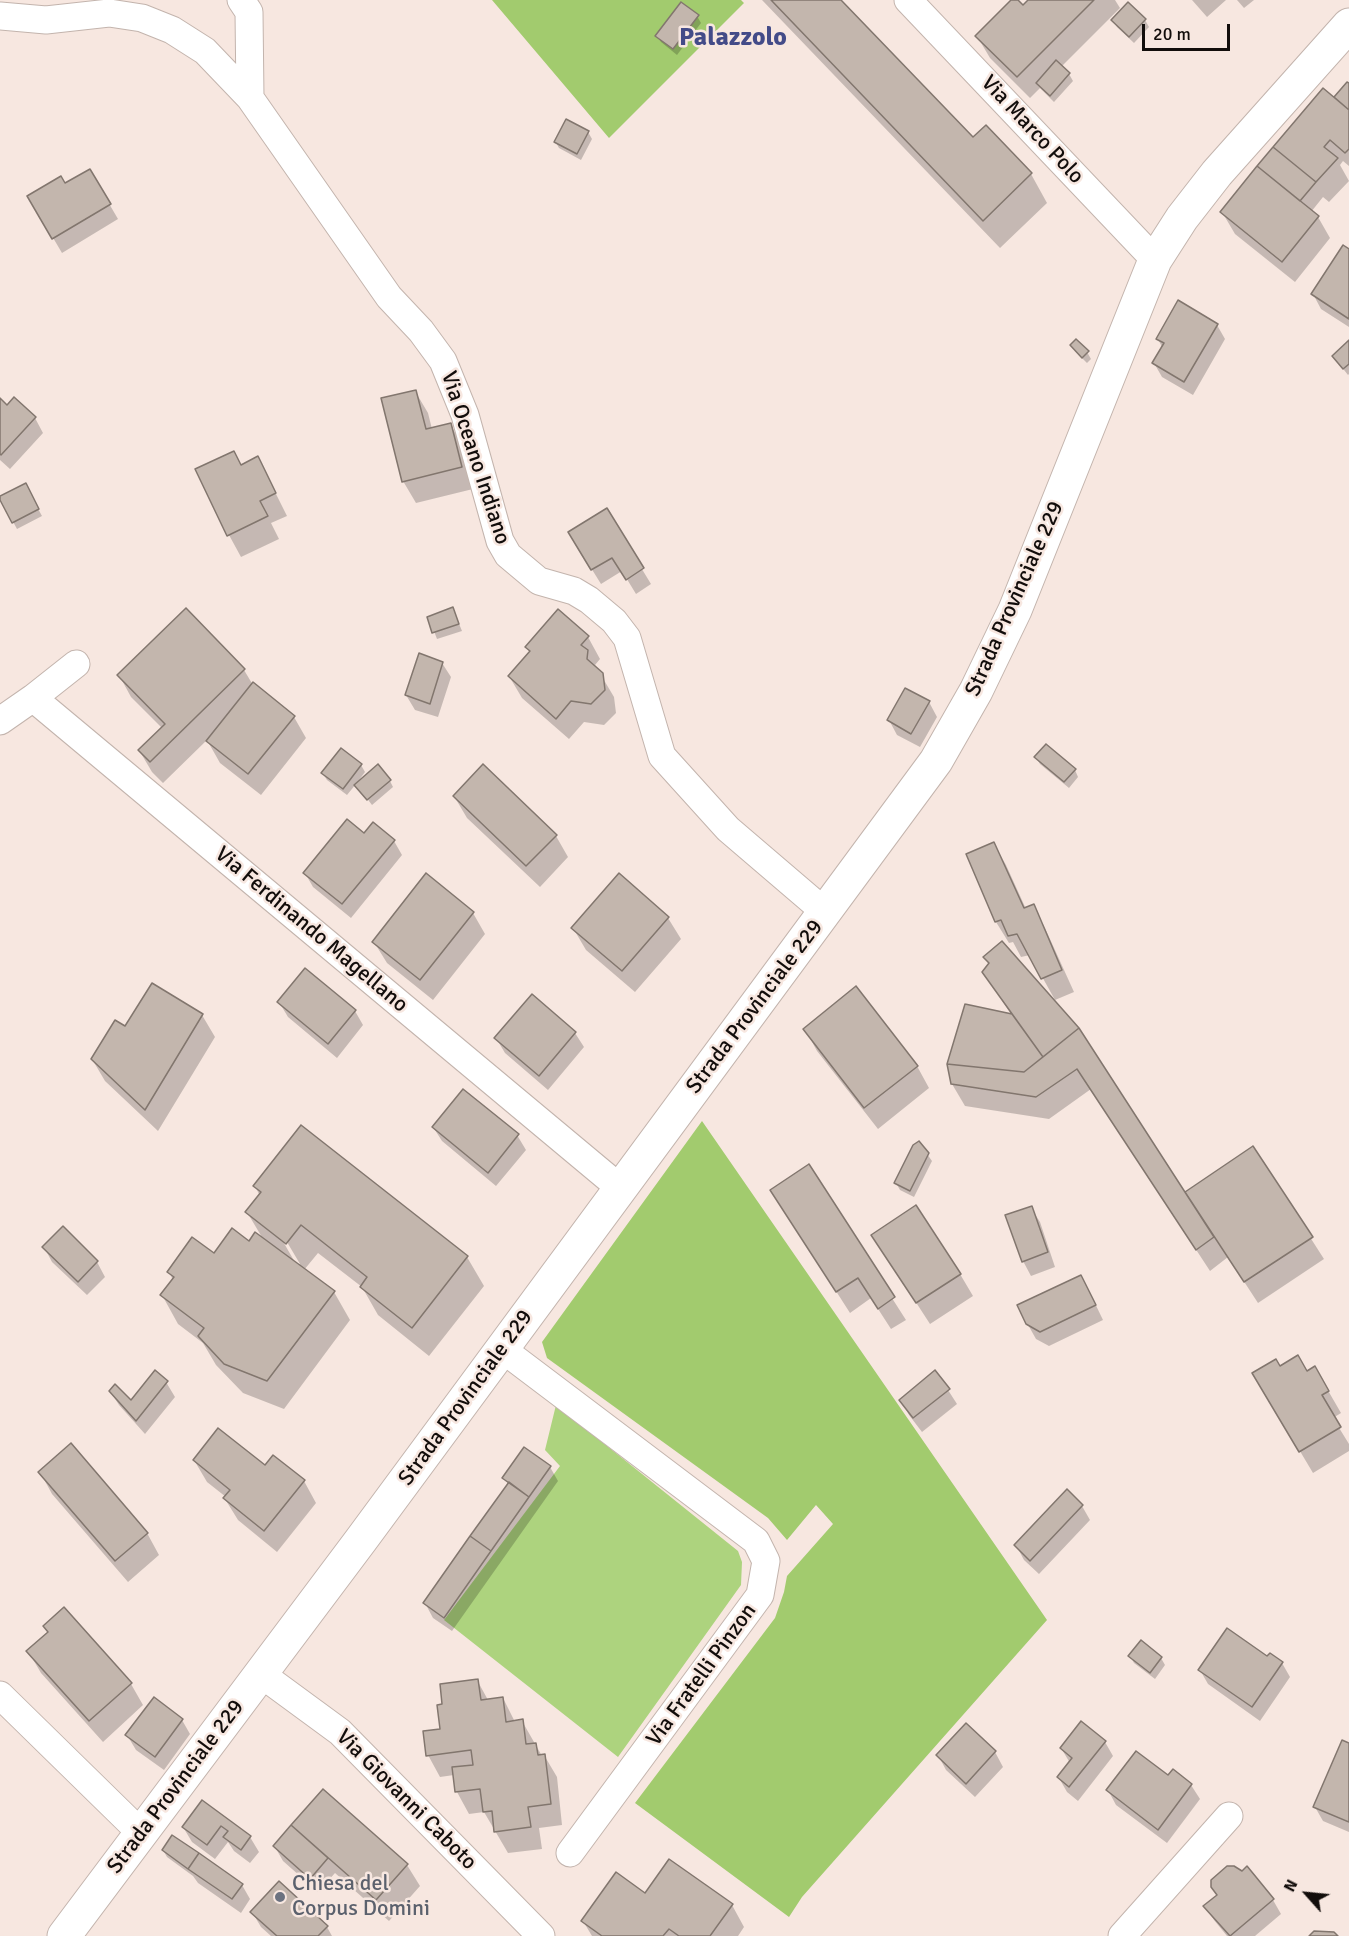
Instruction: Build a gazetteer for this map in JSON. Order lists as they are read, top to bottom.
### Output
{
  "streets": {
    "street": [
      "Via Marco Polo",
      "Via Oceano Indiano",
      "Strada Provinciale 229",
      "Via Ferdinando Magellano",
      "Via Fratelli Pinzon",
      "Via Giovanni Caboto"
    ]
  },
  "crossings": [
    ["Via Marco Polo", "Strada Provinciale 229"],
    ["Via Oceano Indiano", "Strada Provinciale 229"],
    ["Strada Provinciale 229", "Via Ferdinando Magellano"],
    ["Strada Provinciale 229", "Via Fratelli Pinzon"],
    ["Strada Provinciale 229", "Via Giovanni Caboto"]
  ],
  "districts": ["Palazzolo"],
  "places": ["Chiesa del Corpus Domini"],
  "scale_bar": "20 m",
  "north": "top left"
}
